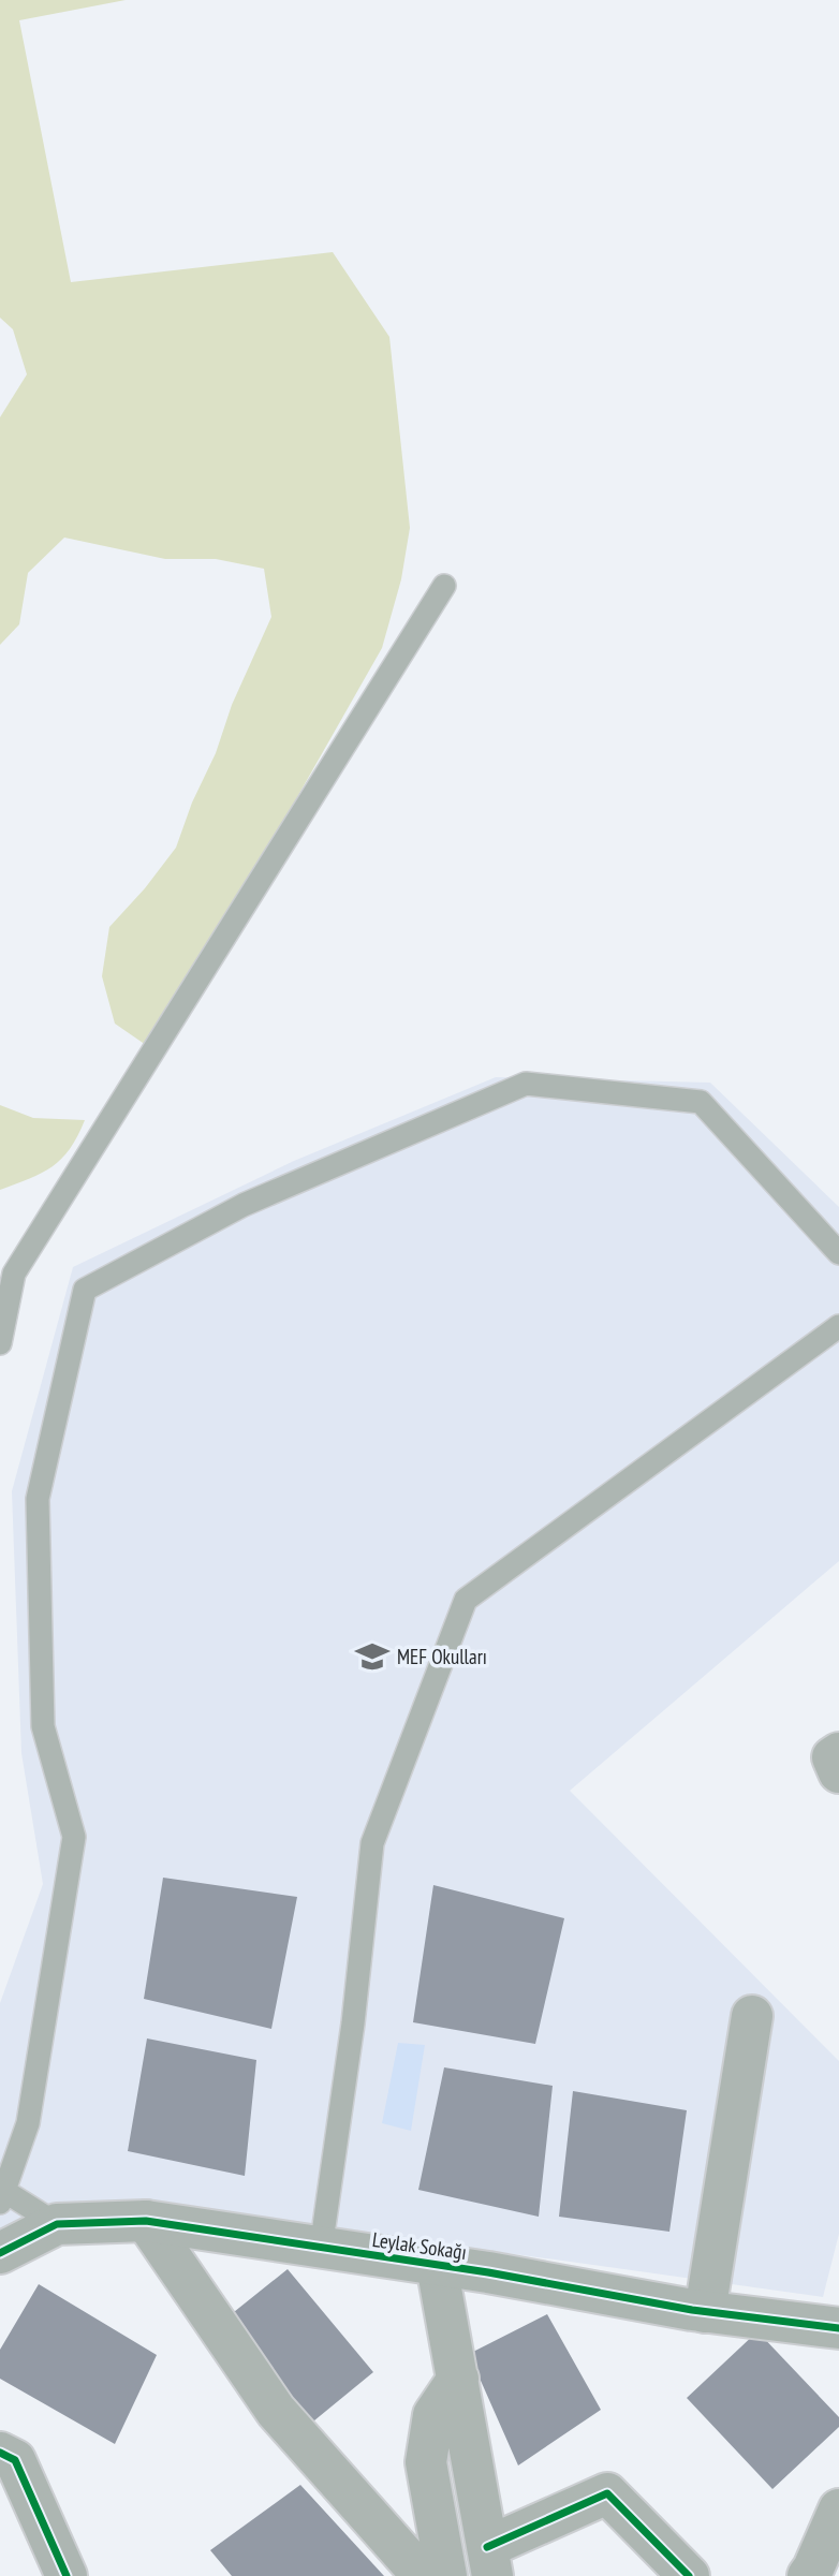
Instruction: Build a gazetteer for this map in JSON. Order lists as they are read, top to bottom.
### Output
{
  "streets": {
    "street": ["Leylak Sokağı"]
  },
  "places": {
    "school or university": ["MEF Okulları"]
  }
}
